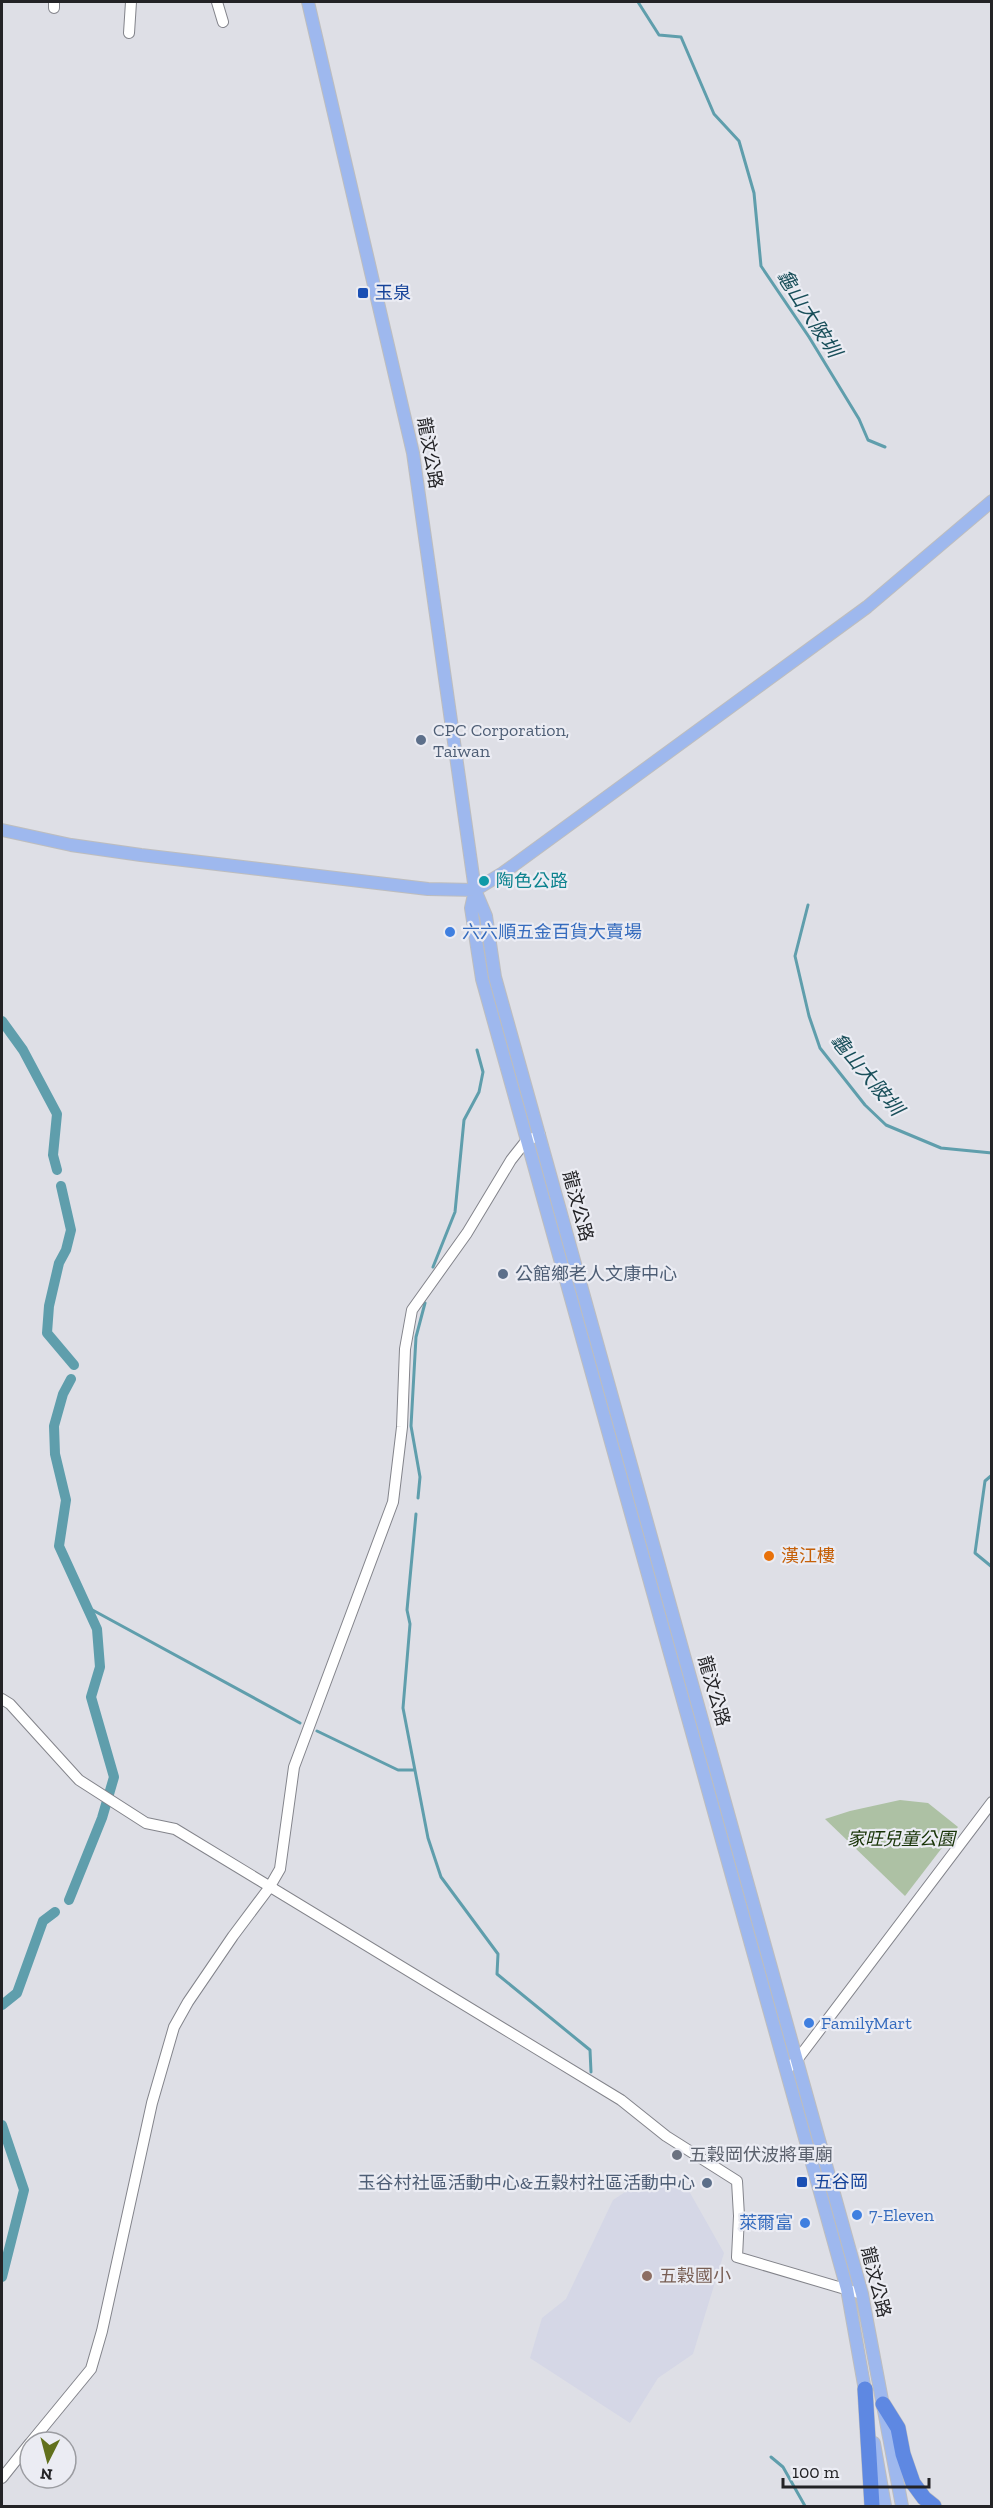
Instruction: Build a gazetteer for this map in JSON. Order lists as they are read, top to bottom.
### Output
{
  "streets": {
    "main road": ["龍汶公路"]
  },
  "water": ["龜山大陂圳"],
  "parks": ["家旺兒童公園"],
  "places": {
    "transit": ["玉泉", "五谷岡"],
    "other": [
      "CPC Corporation, Taiwan",
      "陶色公路",
      "六六順五金百貨大賣場",
      "公館鄉老人文康中心",
      "漢江樓",
      "FamilyMart",
      "五穀岡伏波將軍廟",
      "玉谷村社區活動中心&五穀村社區活動中心",
      "7-Eleven",
      "萊爾富",
      "五穀國小"
    ]
  },
  "scale_bar": "100 m",
  "north": "bottom"
}
